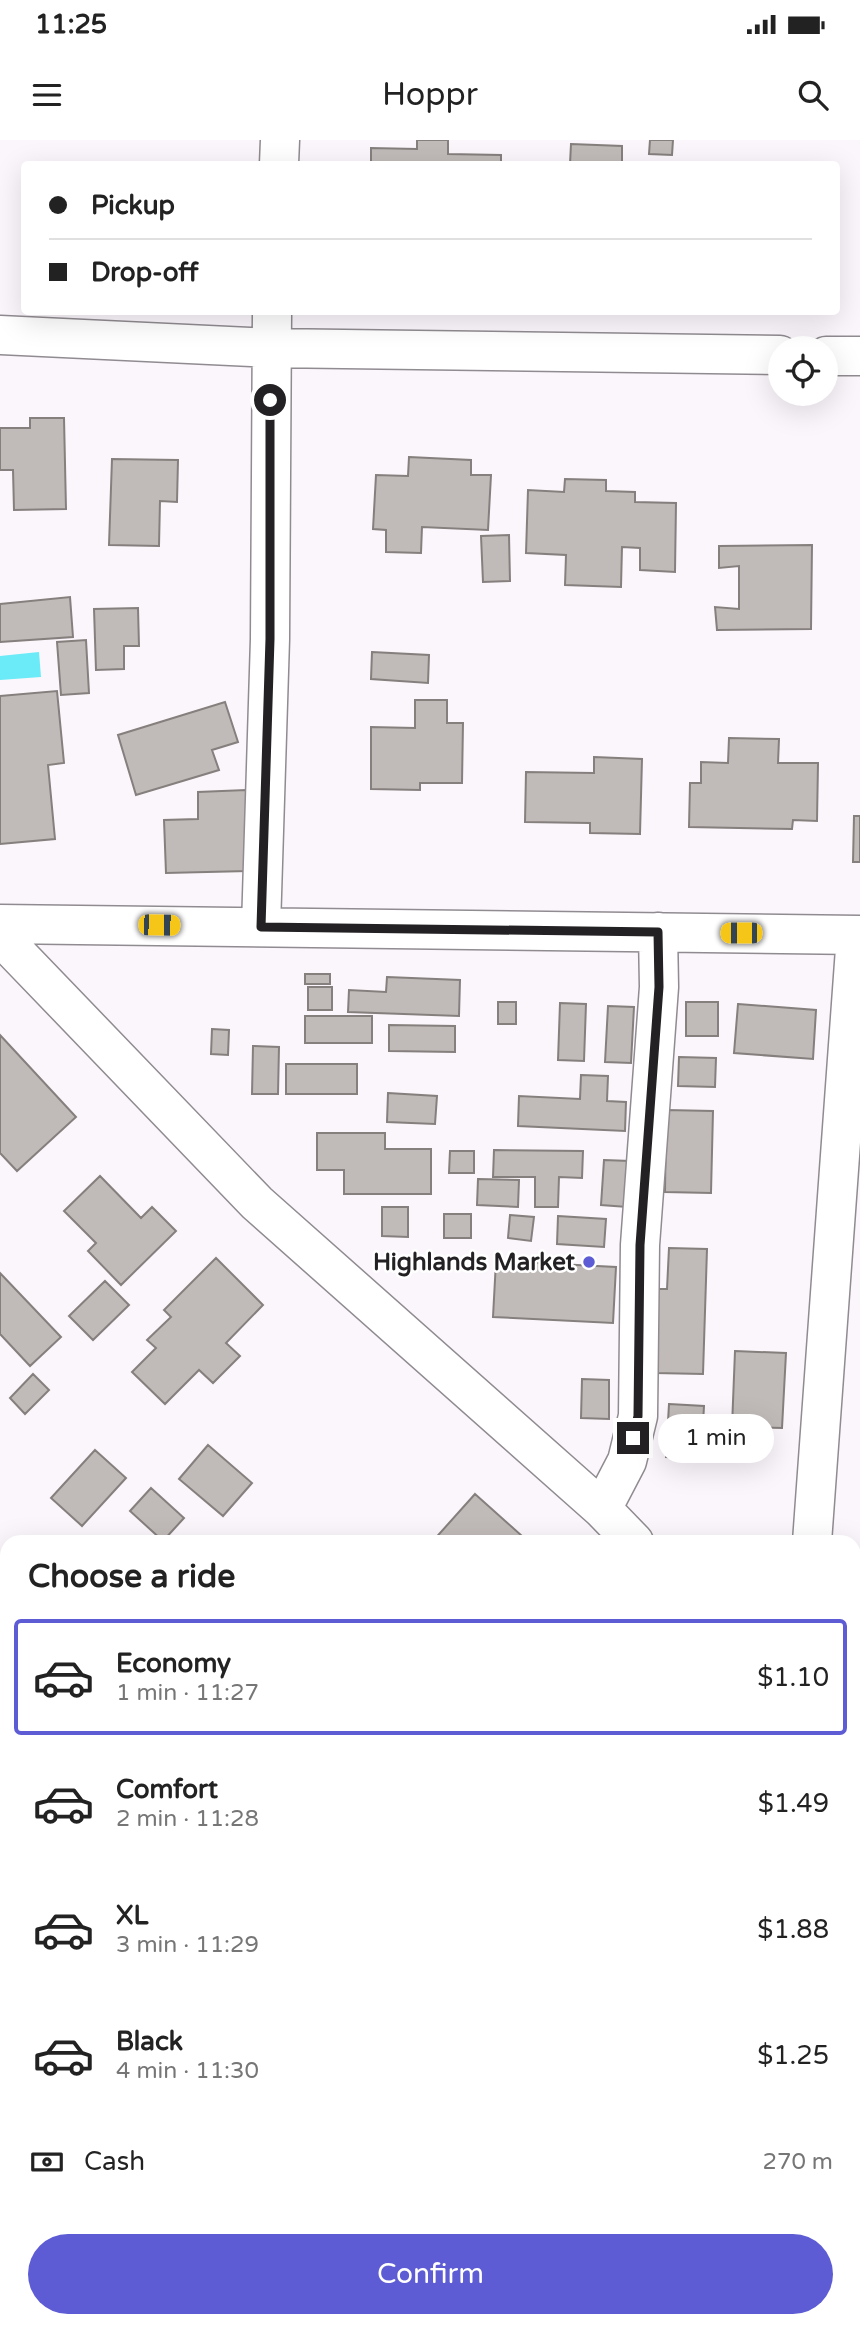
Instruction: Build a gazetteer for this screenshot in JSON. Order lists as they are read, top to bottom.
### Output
{
  "places": ["Highlands Market"],
  "page": {
    "status": "11:25",
    "header": "Hoppr",
    "banner": ["Pickup", "Drop-off"],
    "bubble": "1 min",
    "heading": "Choose a ride",
    "list": [
      {
        "name": "Economy",
        "note": "1 min · 11:27",
        "value": "$1.10"
      },
      {
        "name": "Comfort",
        "note": "2 min · 11:28",
        "value": "$1.49"
      },
      {
        "name": "XL",
        "note": "3 min · 11:29",
        "value": "$1.88"
      },
      {
        "name": "Black",
        "note": "4 min · 11:30",
        "value": "$1.25"
      }
    ],
    "pay": ["Cash", "270 m"],
    "buttons": "Confirm"
  }
}
